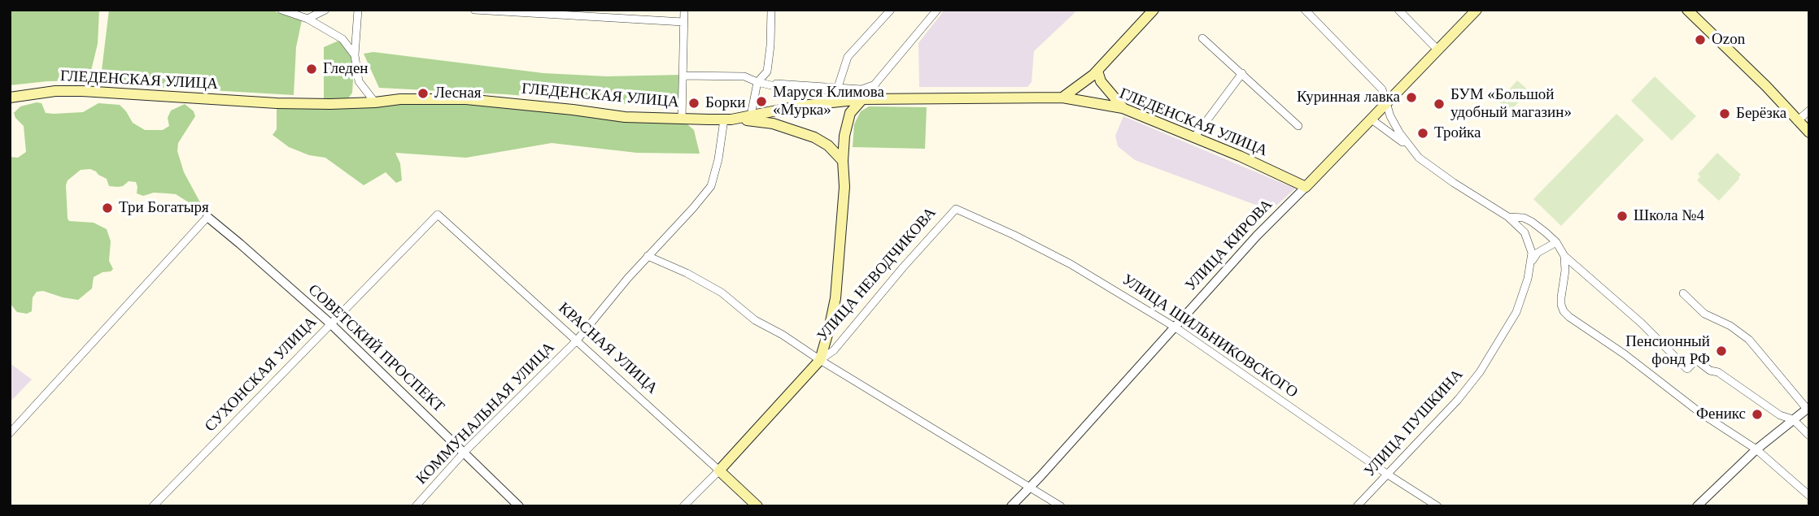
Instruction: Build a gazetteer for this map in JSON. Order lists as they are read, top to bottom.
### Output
{
  "streets": {
    "main road": [
      "ГЛЕДЕНСКАЯ УЛИЦА",
      "УЛИЦА КИРОВА",
      "УЛИЦА НЕВОДЧИКОВА",
      "КРАСНАЯ УЛИЦА"
    ],
    "street": [
      "УЛИЦА ШИЛЬНИКОВСКОГО",
      "СОВЕТСКИЙ ПРОСПЕКТ",
      "СУХОНСКАЯ УЛИЦА",
      "КОММУНАЛЬНАЯ УЛИЦА",
      "УЛИЦА ПУШКИНА"
    ]
  },
  "crossings": [
    ["ГЛЕДЕНСКАЯ УЛИЦА", "УЛИЦА КИРОВА"],
    ["ГЛЕДЕНСКАЯ УЛИЦА", "УЛИЦА НЕВОДЧИКОВА"],
    ["ГЛЕДЕНСКАЯ УЛИЦА", "КОММУНАЛЬНАЯ УЛИЦА"],
    ["УЛИЦА КИРОВА", "УЛИЦА ШИЛЬНИКОВСКОГО"],
    ["УЛИЦА НЕВОДЧИКОВА", "УЛИЦА ШИЛЬНИКОВСКОГО"],
    ["УЛИЦА НЕВОДЧИКОВА", "КРАСНАЯ УЛИЦА"],
    ["УЛИЦА ШИЛЬНИКОВСКОГО", "УЛИЦА ПУШКИНА"],
    ["СОВЕТСКИЙ ПРОСПЕКТ", "СУХОНСКАЯ УЛИЦА"],
    ["СОВЕТСКИЙ ПРОСПЕКТ", "КОММУНАЛЬНАЯ УЛИЦА"],
    ["КРАСНАЯ УЛИЦА", "СУХОНСКАЯ УЛИЦА"],
    ["КРАСНАЯ УЛИЦА", "КОММУНАЛЬНАЯ УЛИЦА"]
  ],
  "places": [
    "Ozon",
    "Гледен",
    "Лесная",
    "Куринная лавка",
    "Маруся Климова «Мурка»",
    "Борки",
    "БУМ «Большой удобный магазин»",
    "Берёзка",
    "Тройка",
    "Три Богатыря",
    "Школа №4",
    "Пенсионный фонд РФ",
    "Феникс"
  ]
}
